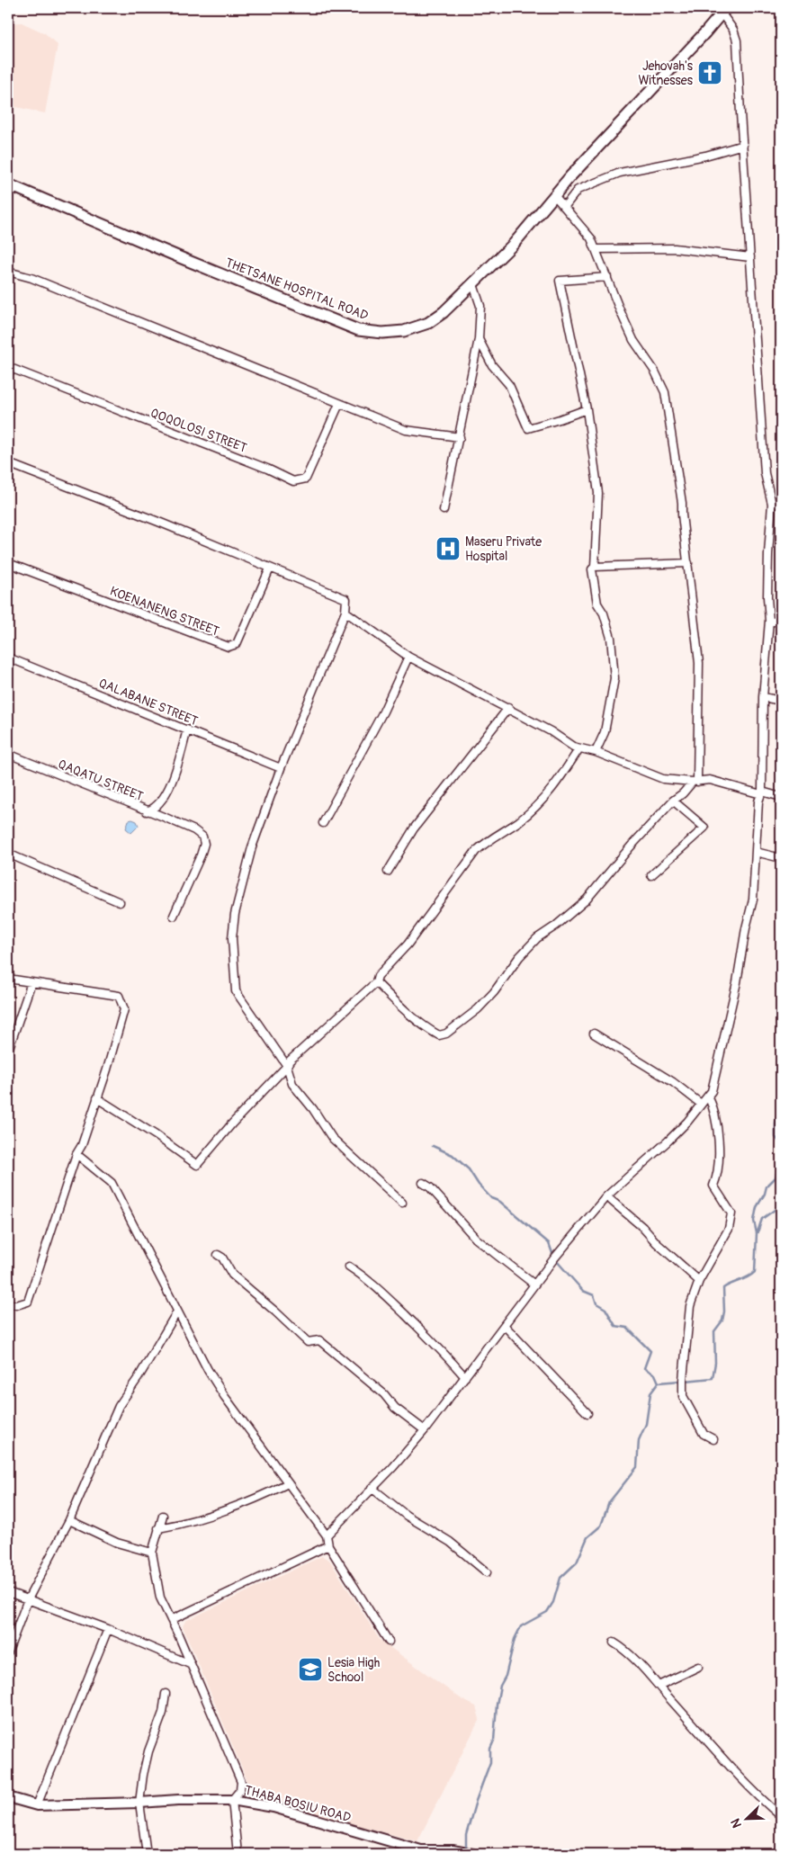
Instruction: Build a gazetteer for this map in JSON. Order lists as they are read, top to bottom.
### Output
{
  "streets": {
    "main road": ["THETSANE HOSPITAL ROAD"],
    "street": [
      "QOQOLOSI STREET",
      "KOENANENG STREET",
      "QALABANE STREET",
      "QAQATU STREET",
      "THABA BOSIU ROAD"
    ]
  },
  "crossings": [
    ["QALABANE STREET", "QAQATU STREET"]
  ],
  "places": {
    "church": ["Jehovah's Witnesses"],
    "hospital": ["Maseru Private Hospital"],
    "school or university": ["Lesia High School"]
  },
  "north": "bottom left"
}
